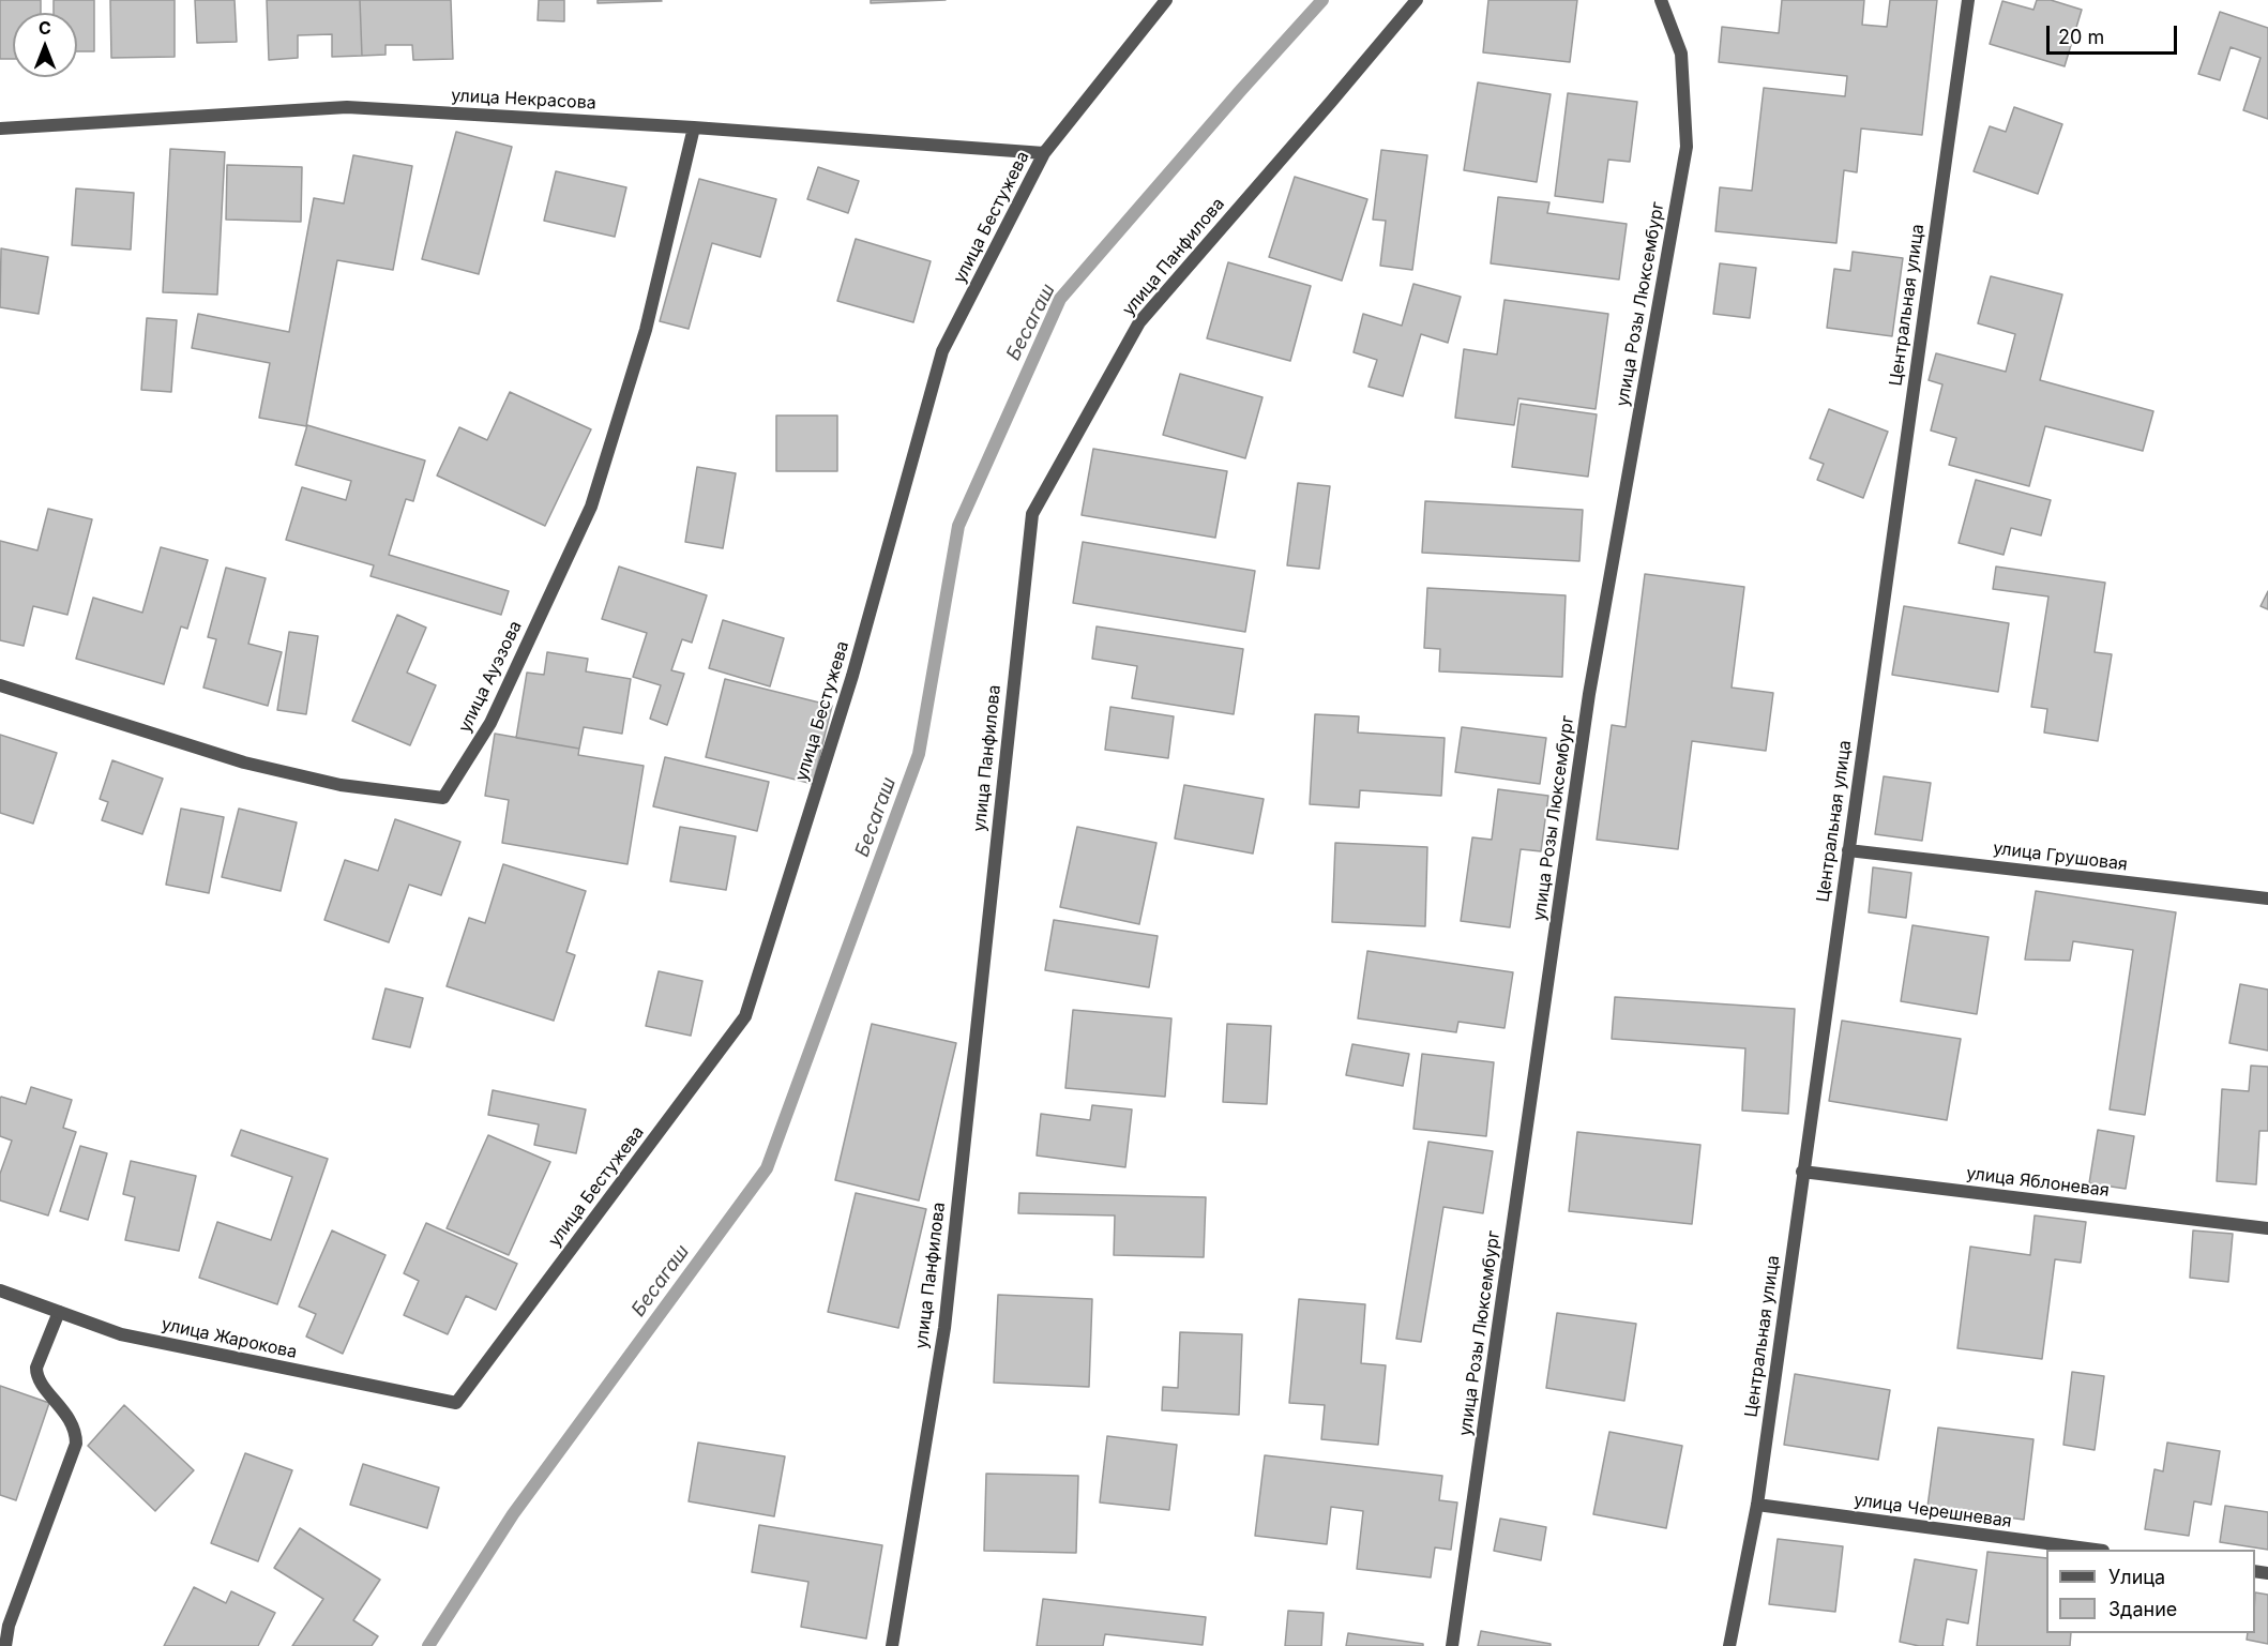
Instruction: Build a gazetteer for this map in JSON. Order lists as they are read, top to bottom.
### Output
{
  "streets": {
    "street": [
      "улица Некрасова",
      "улица Бестужева",
      "улица Панфилова",
      "улица Розы Люксембург",
      "Центральная улица",
      "улица Ауэзова",
      "улица Грушовая",
      "улица Яблоневая",
      "улица Жарокова",
      "улица Черешневая"
    ]
  },
  "crossings": [
    ["улица Некрасова", "улица Бестужева"],
    ["улица Некрасова", "улица Ауэзова"],
    ["улица Бестужева", "улица Жарокова"],
    ["Центральная улица", "улица Грушовая"],
    ["Центральная улица", "улица Яблоневая"],
    ["Центральная улица", "улица Черешневая"]
  ],
  "water": ["Бесагаш"],
  "legend": ["Улица", "Здание"],
  "scale_bar": "20 m",
  "north": "top"
}
